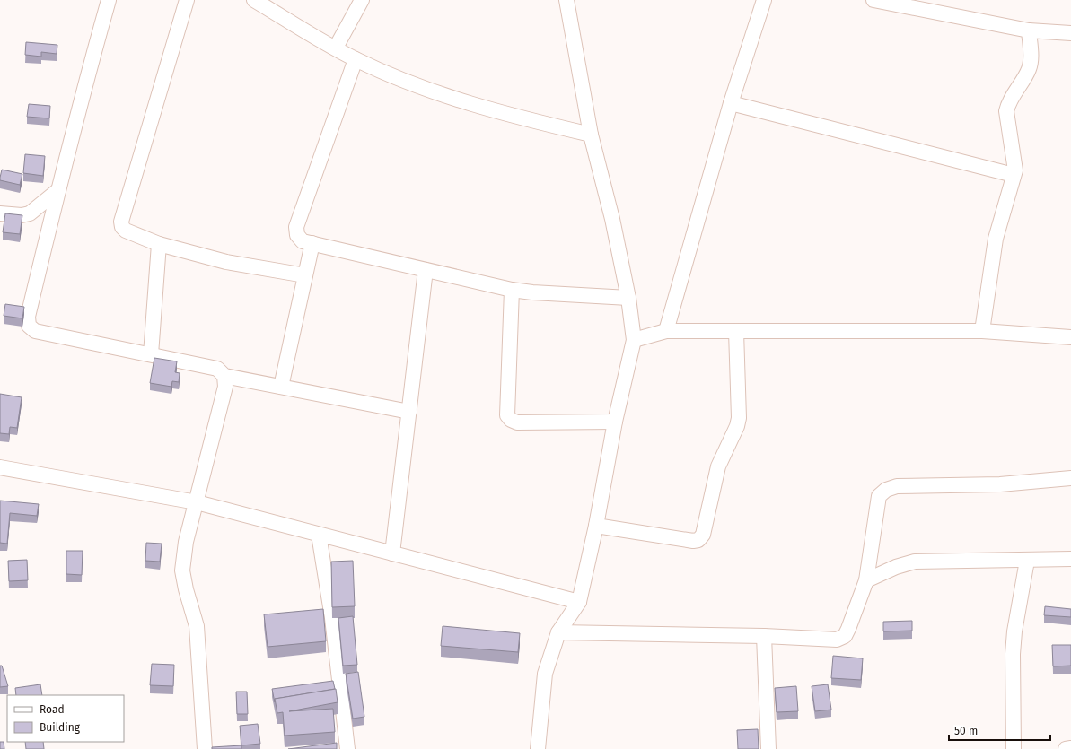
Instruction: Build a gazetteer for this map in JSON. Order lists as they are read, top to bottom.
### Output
{
  "legend": ["Road", "Building"],
  "scale_bar": "50 m"
}
